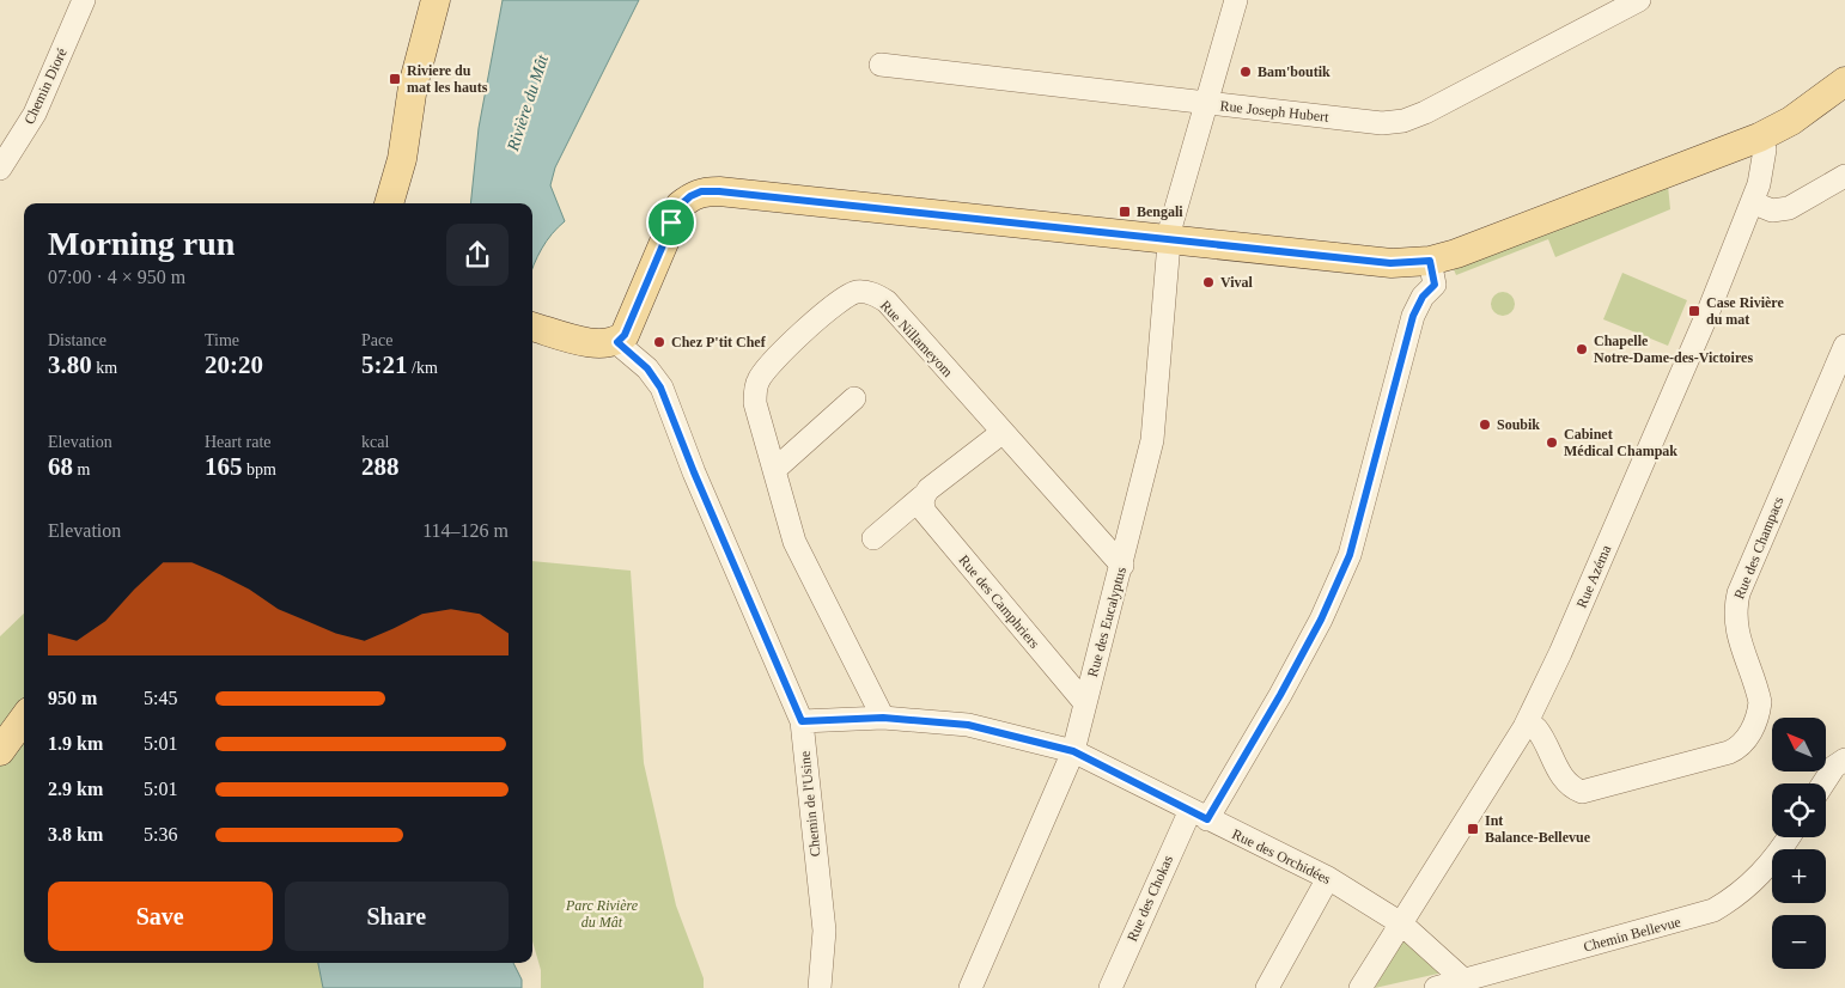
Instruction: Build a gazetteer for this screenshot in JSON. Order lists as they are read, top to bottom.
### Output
{
  "streets": {
    "street": [
      "Chemin Dioré",
      "Rue Joseph Hubert",
      "Rue Nillameyom",
      "Rue des Champacs",
      "Rue Azéma",
      "Rue des Camphriers",
      "Rue des Eucalyptus",
      "Chemin de l'Usine",
      "Rue des Orchidées",
      "Rue des Chokas",
      "Chemin Bellevue"
    ]
  },
  "crossings": [
    ["Rue Joseph Hubert", "Rue des Eucalyptus"],
    ["Rue Nillameyom", "Rue des Eucalyptus"],
    ["Rue Nillameyom", "Rue des Orchidées"],
    ["Rue des Champacs", "Rue Azéma"],
    ["Rue Azéma", "Rue des Orchidées"],
    ["Rue des Camphriers", "Rue des Eucalyptus"],
    ["Rue des Eucalyptus", "Rue des Orchidées"],
    ["Chemin de l'Usine", "Rue des Orchidées"],
    ["Rue des Orchidées", "Rue des Chokas"],
    ["Rue des Orchidées", "Chemin Bellevue"]
  ],
  "water": ["Rivière du Mât"],
  "parks": ["Parc Rivière du Mât"],
  "places": {
    "other": [
      "Bam'boutik",
      "Vival",
      "Chez P'tit Chef",
      "Chapelle Notre-Dame-des-Victoires",
      "Soubik",
      "Cabinet Médical Champak"
    ],
    "transit": [
      "Riviere du mat les hauts",
      "Bengali",
      "Case Rivière du mat",
      "Int Balance-Bellevue"
    ]
  },
  "north": "top left",
  "page": {
    "heading": ["Morning run", "07:00 · 4 × 950 m"],
    "stats": [
      ["Distance", "3.80 km"],
      ["Time", "20:20"],
      ["Pace", "5:21 /km"],
      ["Elevation", "68 m"],
      ["Heart rate", "165 bpm"],
      ["kcal", "288"]
    ],
    "chart": ["Elevation", "114–126 m"],
    "list": [
      {
        "name": "950 m",
        "note": "5:45"
      },
      {
        "name": "1.9 km",
        "note": "5:01"
      },
      {
        "name": "2.9 km",
        "note": "5:01"
      },
      {
        "name": "3.8 km",
        "note": "5:36"
      }
    ],
    "map_buttons": ["+", "−"],
    "buttons": ["Save", "Share"]
  }
}
